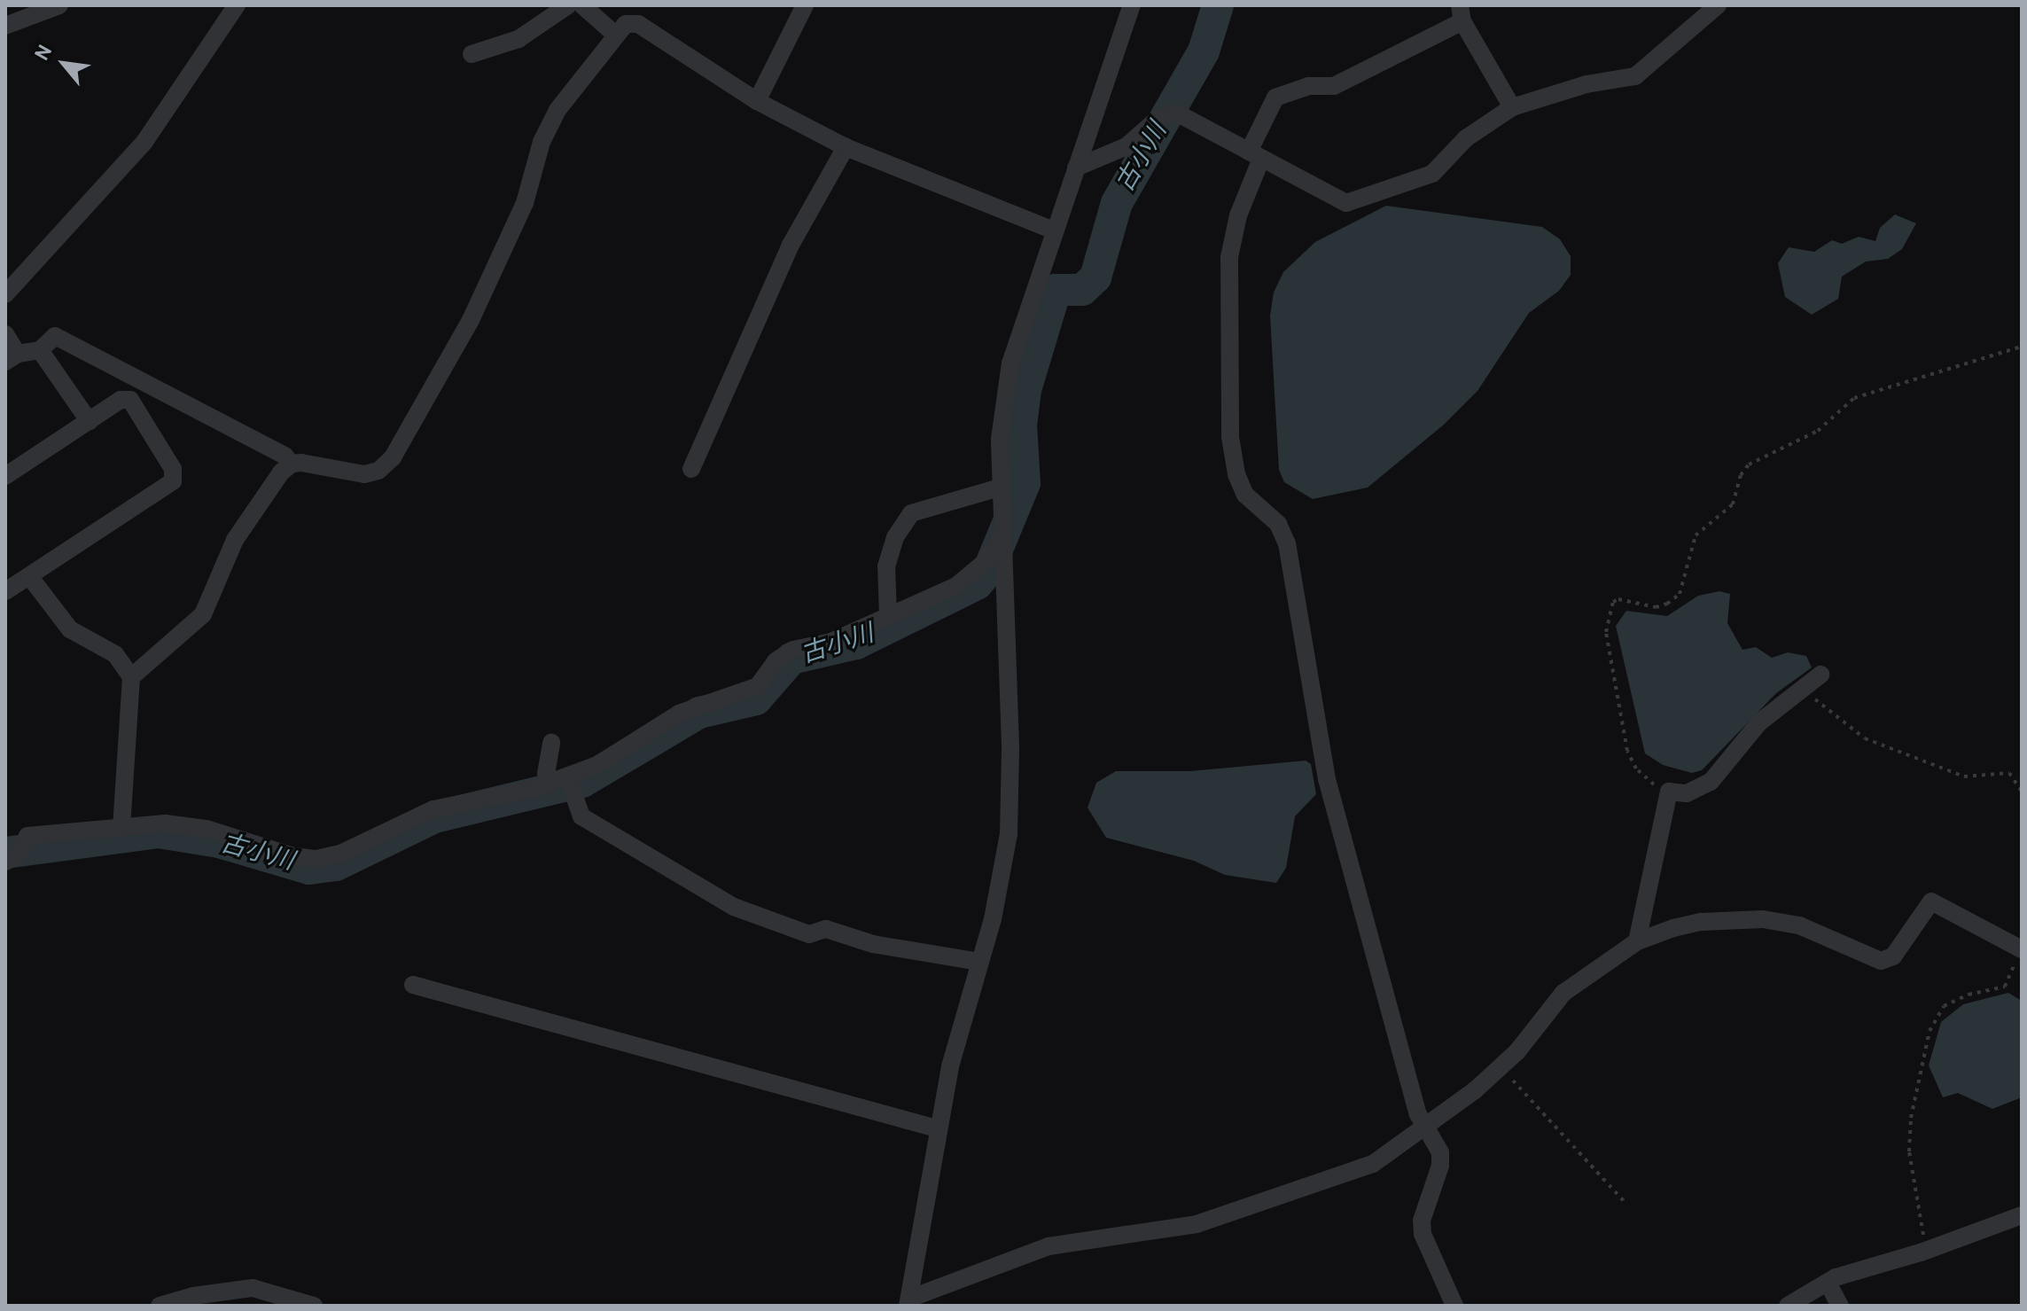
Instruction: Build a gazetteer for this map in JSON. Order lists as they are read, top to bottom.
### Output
{
  "water": ["古小川"],
  "north": "top left"
}
